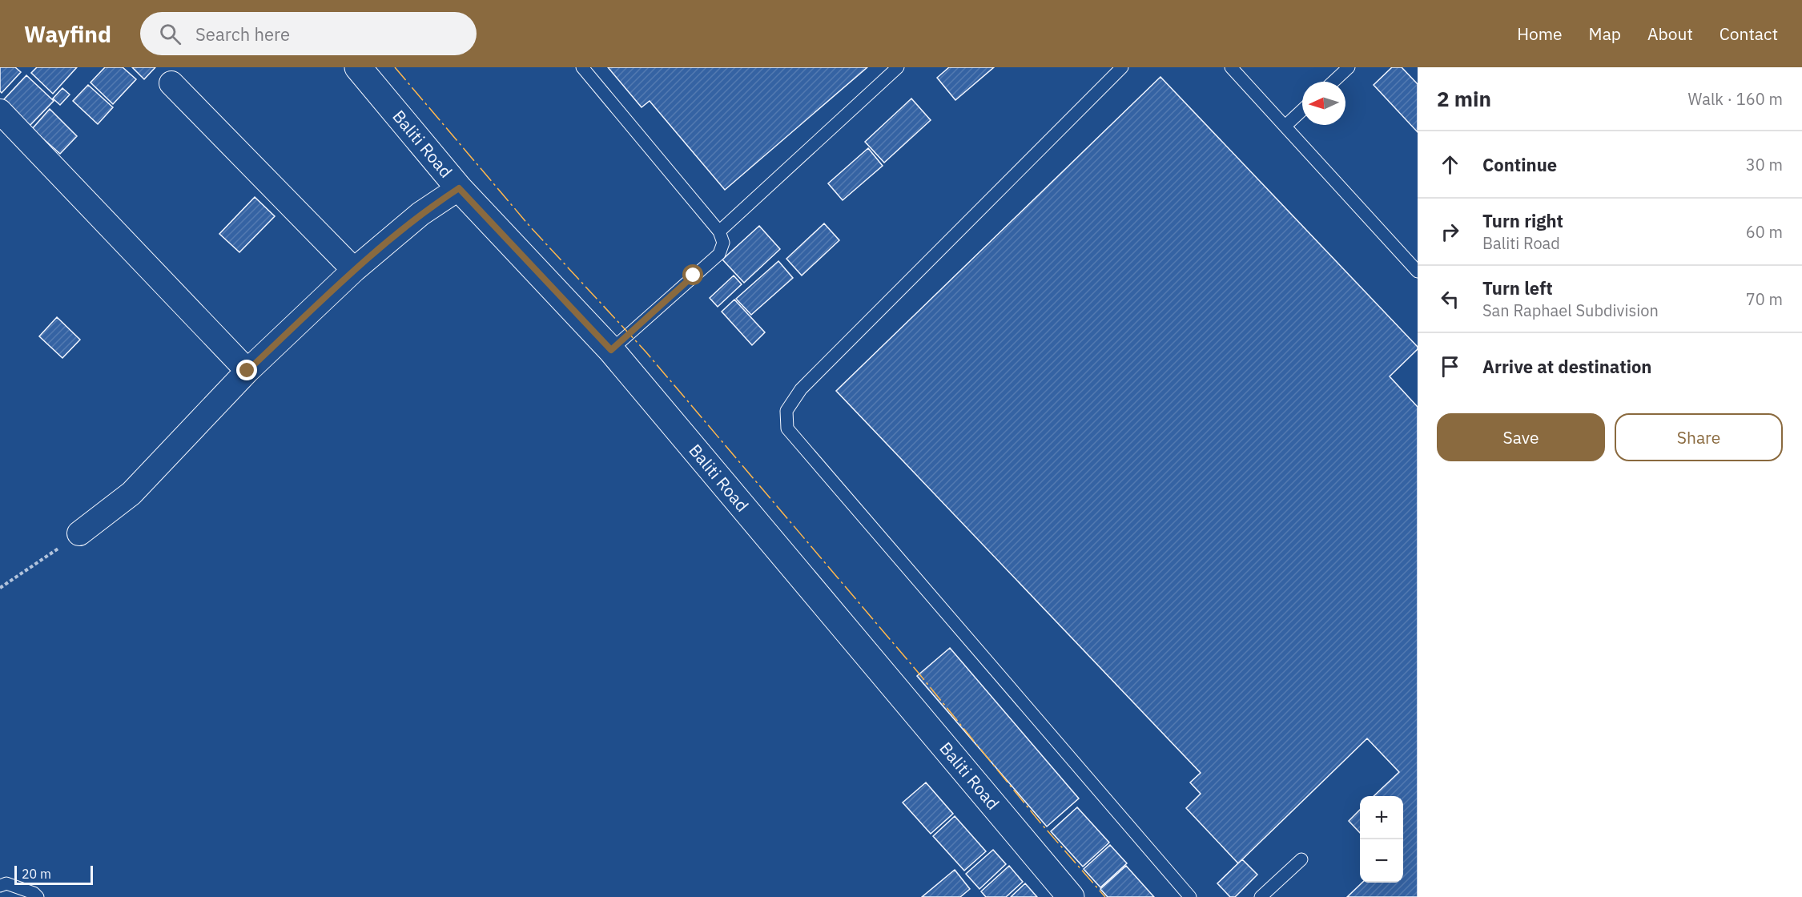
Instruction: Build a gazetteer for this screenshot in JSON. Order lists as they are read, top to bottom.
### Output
{
  "streets": {
    "main road": ["Baliti Road"]
  },
  "scale_bar": "20 m",
  "north": "left",
  "page": {
    "header": "Wayfind",
    "search": "Search here",
    "nav": [
      "Home",
      "Map",
      "About",
      "Contact"
    ],
    "heading": ["2 min", "Walk · 160 m"],
    "list": [
      ["Continue", "30 m"],
      ["Turn right", "Baliti Road", "60 m"],
      ["Turn left", "San Raphael Subdivision", "70 m"],
      "Arrive at destination"
    ],
    "buttons": ["Save", "Share"],
    "map_buttons": ["+", "−"],
    "scale": "20 m"
  }
}
